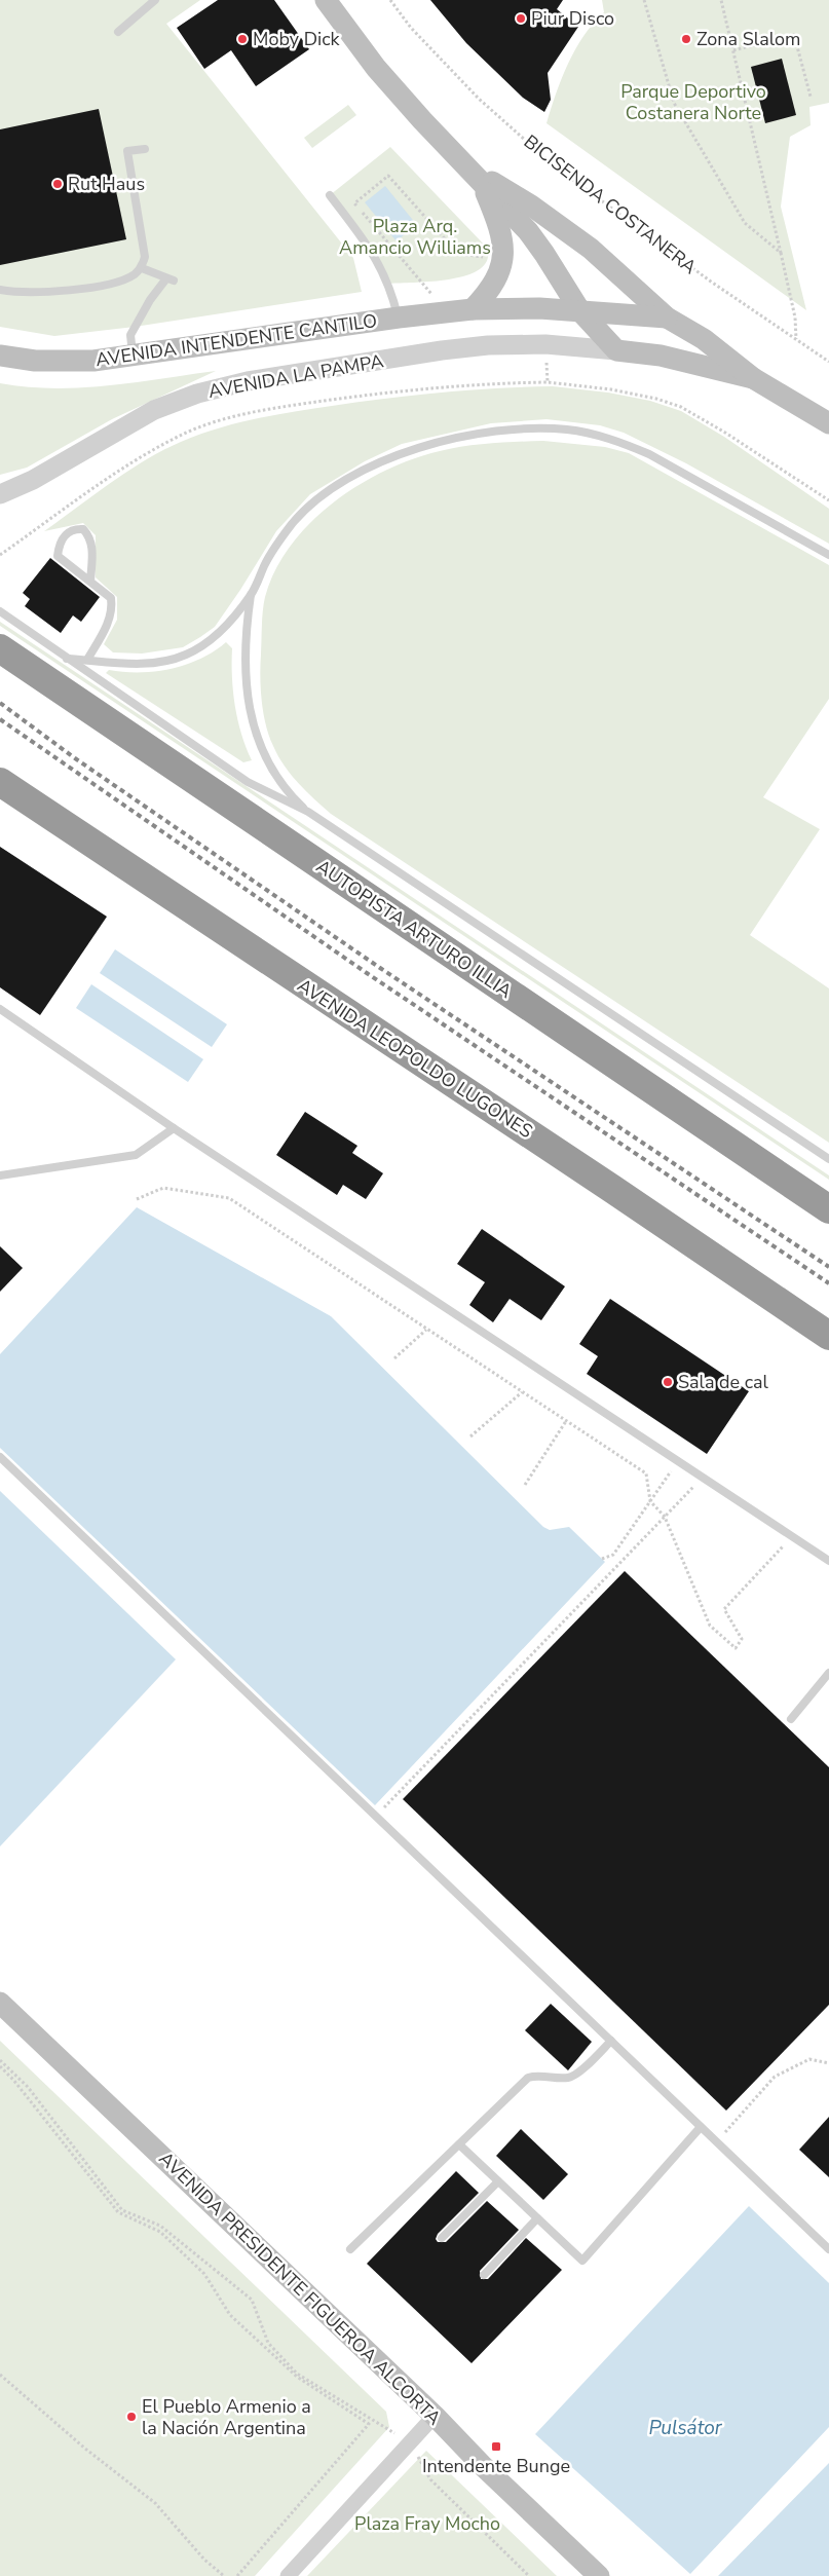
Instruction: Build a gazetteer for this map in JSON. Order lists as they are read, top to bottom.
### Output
{
  "streets": {
    "highway": ["AUTOPISTA ARTURO ILLIA", "AVENIDA LEOPOLDO LUGONES"],
    "main road": ["AVENIDA INTENDENTE CANTILO", "AVENIDA PRESIDENTE FIGUEROA ALCORTA"],
    "street": ["AVENIDA LA PAMPA"],
    "path": ["BICISENDA COSTANERA"]
  },
  "water": ["Pulsátor"],
  "parks": ["Parque Deportivo Costanera Norte", "Plaza Arq. Amancio Williams", "Plaza Fray Mocho"],
  "places": {
    "other": [
      "Piur Disco",
      "Moby Dick",
      "Zona Slalom",
      "Rut Haus",
      "Sala de cal",
      "El Pueblo Armenio a la Nación Argentina"
    ],
    "transit": ["Intendente Bunge"]
  }
}
